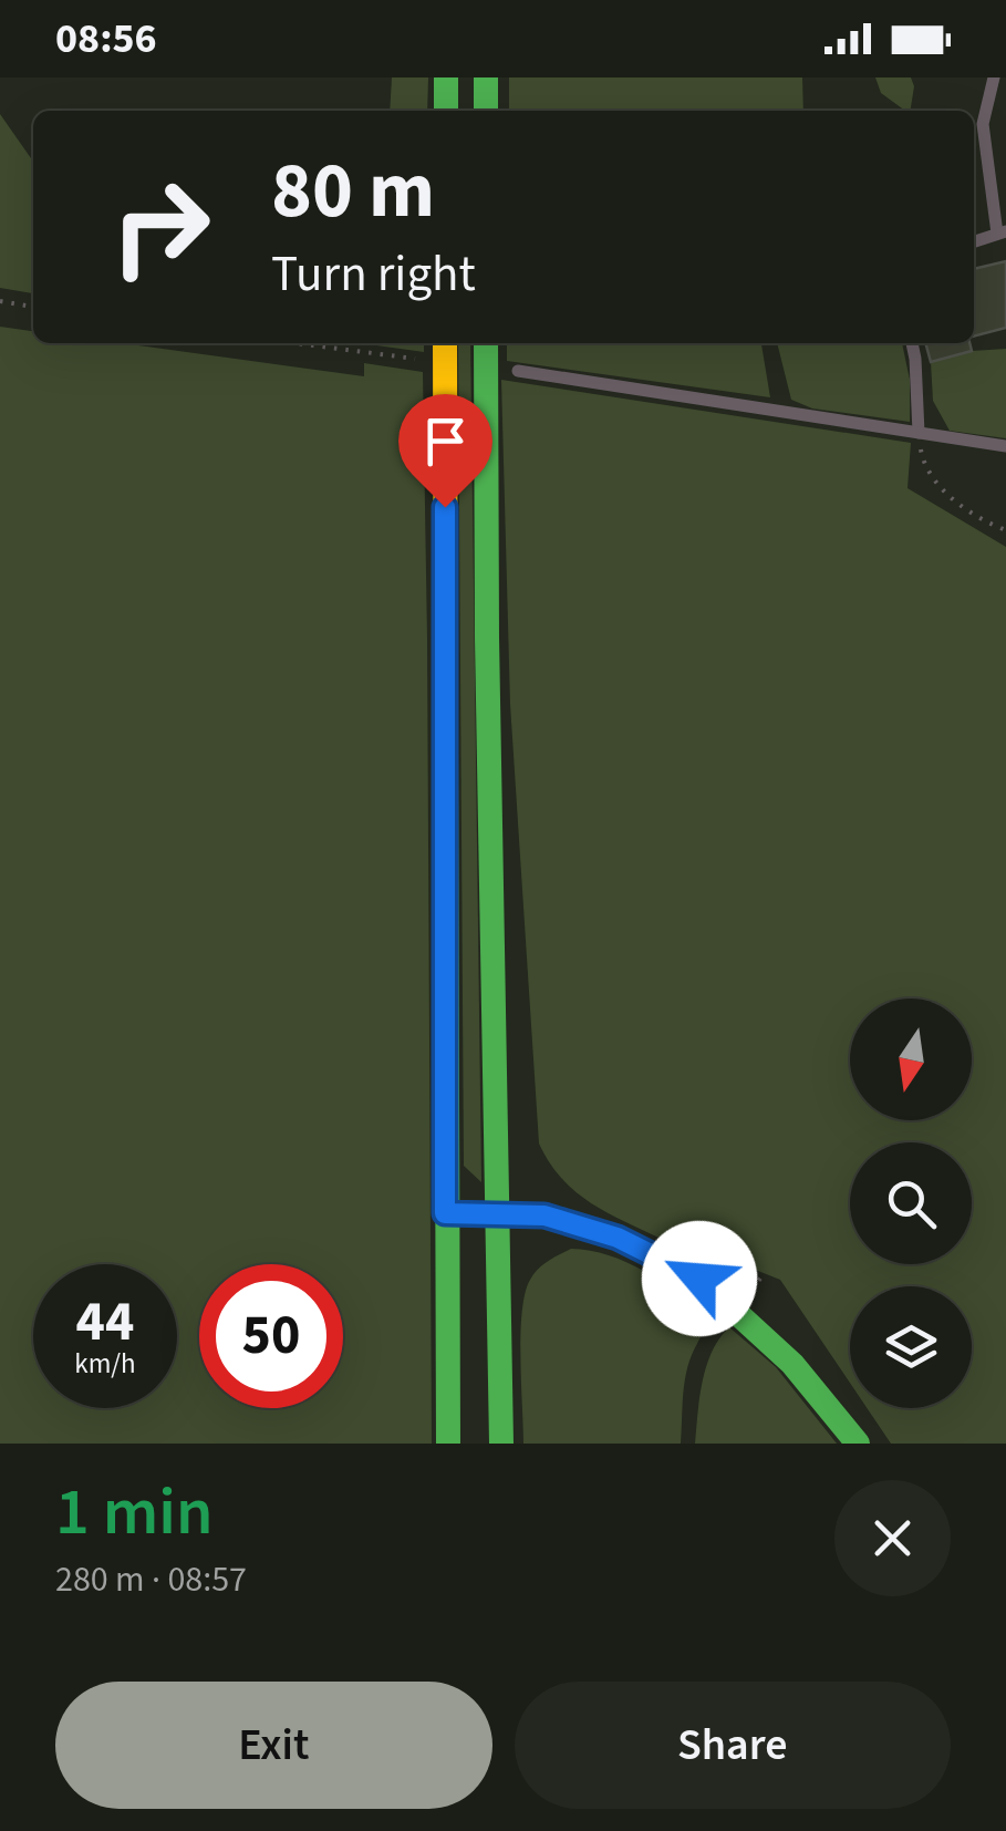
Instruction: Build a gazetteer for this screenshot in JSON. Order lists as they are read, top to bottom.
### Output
{
  "north": "bottom",
  "page": {
    "status": "08:56",
    "turn": ["80 m", "Turn right"],
    "speed": "44 km/h",
    "limit": "50",
    "heading": ["1 min", "280 m · 08:57"],
    "buttons": ["Exit", "Share"]
  }
}
